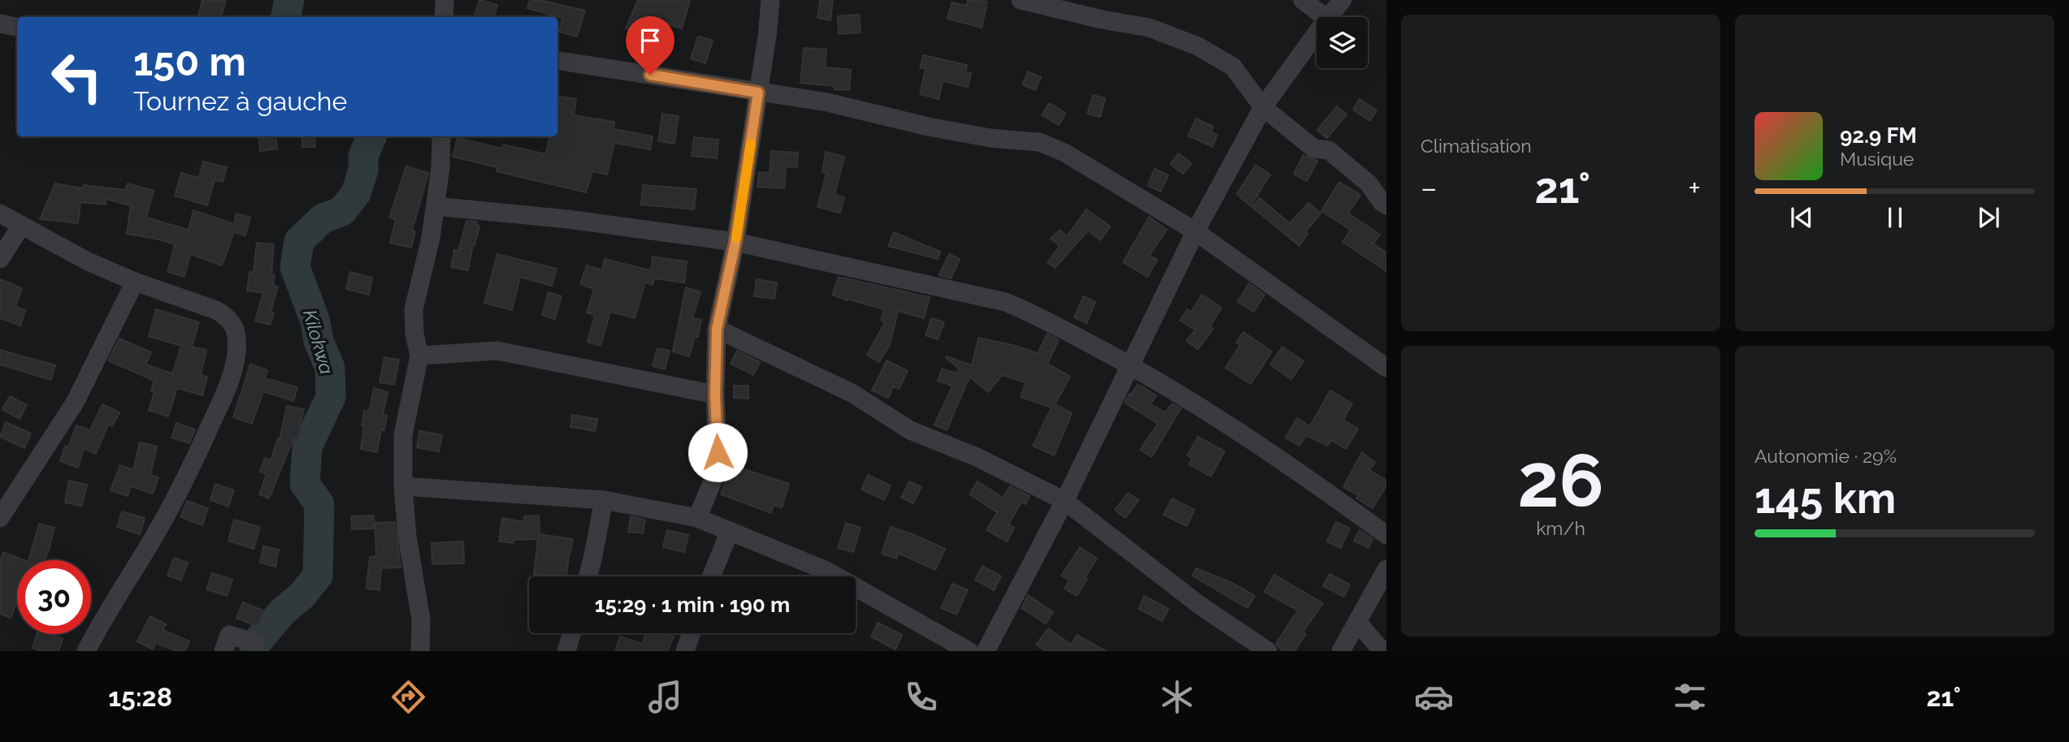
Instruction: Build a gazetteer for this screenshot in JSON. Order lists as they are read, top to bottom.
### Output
{
  "water": ["Kilokwa"],
  "page": {
    "tile": [
      "Climatisation",
      ["26", "km/h"],
      ["Autonomie · 29%", "145 km"]
    ],
    "turn": ["150 m", "Tournez à gauche"],
    "song": ["92.9 FM", "Musique"],
    "heat": ["−", "21°", "+"],
    "limit": "30",
    "trip": "15:29 · 1 min · 190 m",
    "tabs": ["15:28", "21°"]
  }
}
